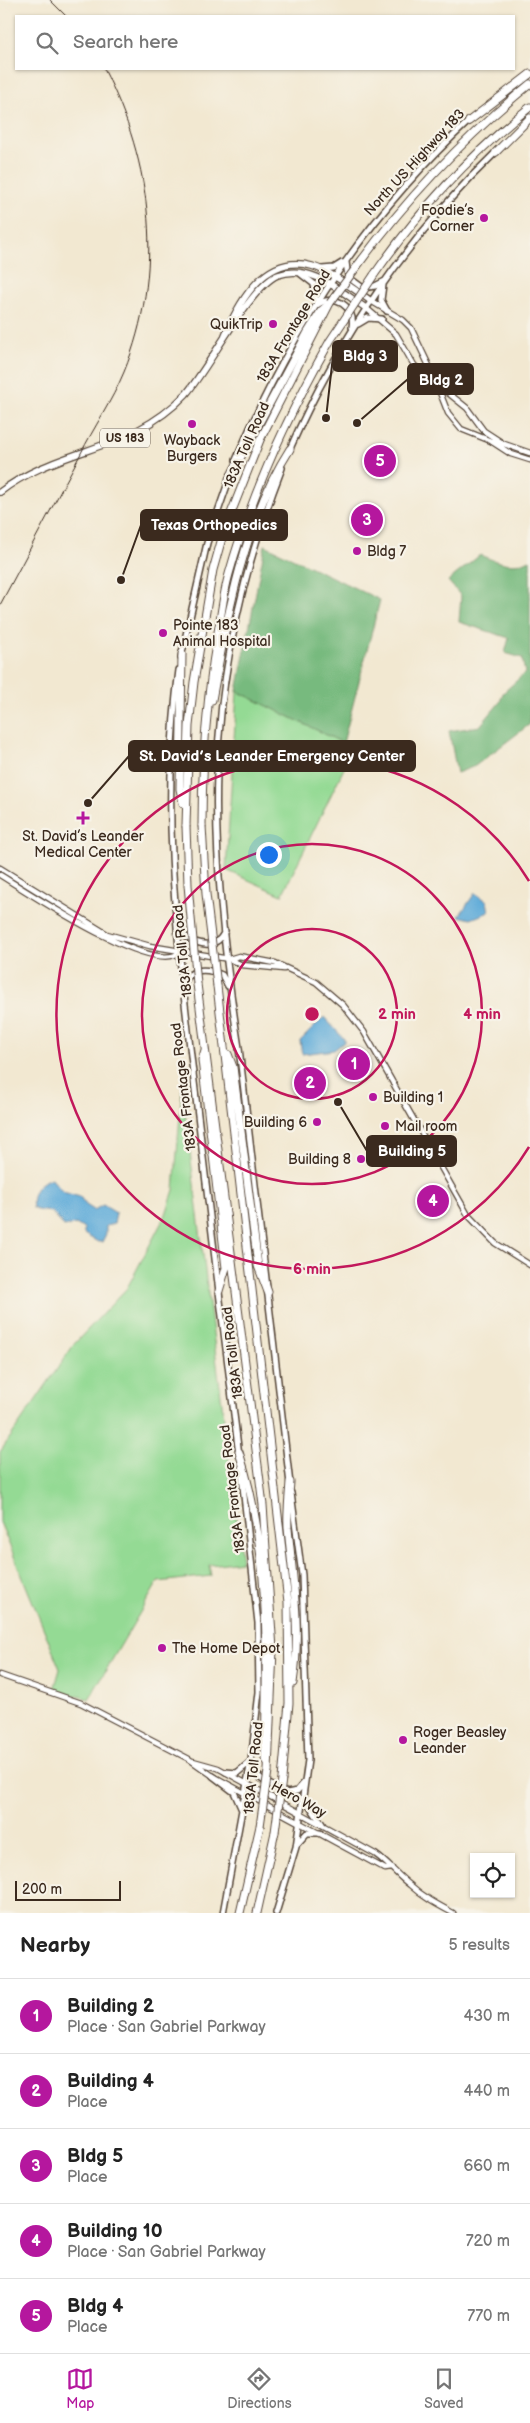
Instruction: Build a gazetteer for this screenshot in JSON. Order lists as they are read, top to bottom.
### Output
{
  "streets": {
    "highway": ["183A Toll Road"],
    "main road": ["North US Highway 183", "183A Frontage Road", "US 183"],
    "street": ["Hero Way"]
  },
  "crossings": [
    ["North US Highway 183", "183A Frontage Road"],
    ["183A Frontage Road", "Hero Way"]
  ],
  "places": {
    "other": [
      "Foodie’s Corner",
      "QuikTrip",
      "Bldg 3",
      "Bldg 2",
      "Wayback Burgers",
      "Bldg 7",
      "Texas Orthopedics",
      "Pointe 183 Animal Hospital",
      "St. David’s Leander Emergency Center",
      "Building 1",
      "Building 5",
      "Building 6",
      "Mail room",
      "Building 8",
      "The Home Depot",
      "Roger Beasley Leander"
    ],
    "health": ["St. David’s Leander Medical Center"]
  },
  "scale_bar": "200 m",
  "page": {
    "search": "Search here",
    "pins": [
      "5",
      "3",
      "1",
      "2",
      "4"
    ],
    "scale": "200 m",
    "heading": ["Nearby", "5 results"],
    "list": [
      {
        "mark": "1",
        "name": "Building 2",
        "note": "Place · San Gabriel Parkway",
        "value": "430 m"
      },
      {
        "mark": "2",
        "name": "Building 4",
        "note": "Place",
        "value": "440 m"
      },
      {
        "mark": "3",
        "name": "Bldg 5",
        "note": "Place",
        "value": "660 m"
      },
      {
        "mark": "4",
        "name": "Building 10",
        "note": "Place · San Gabriel Parkway",
        "value": "720 m"
      },
      {
        "mark": "5",
        "name": "Bldg 4",
        "note": "Place",
        "value": "770 m"
      }
    ],
    "nav": ["Map", "Directions", "Saved"]
  },
  "rings": ["2 min", "4 min", "6 min"]
}
